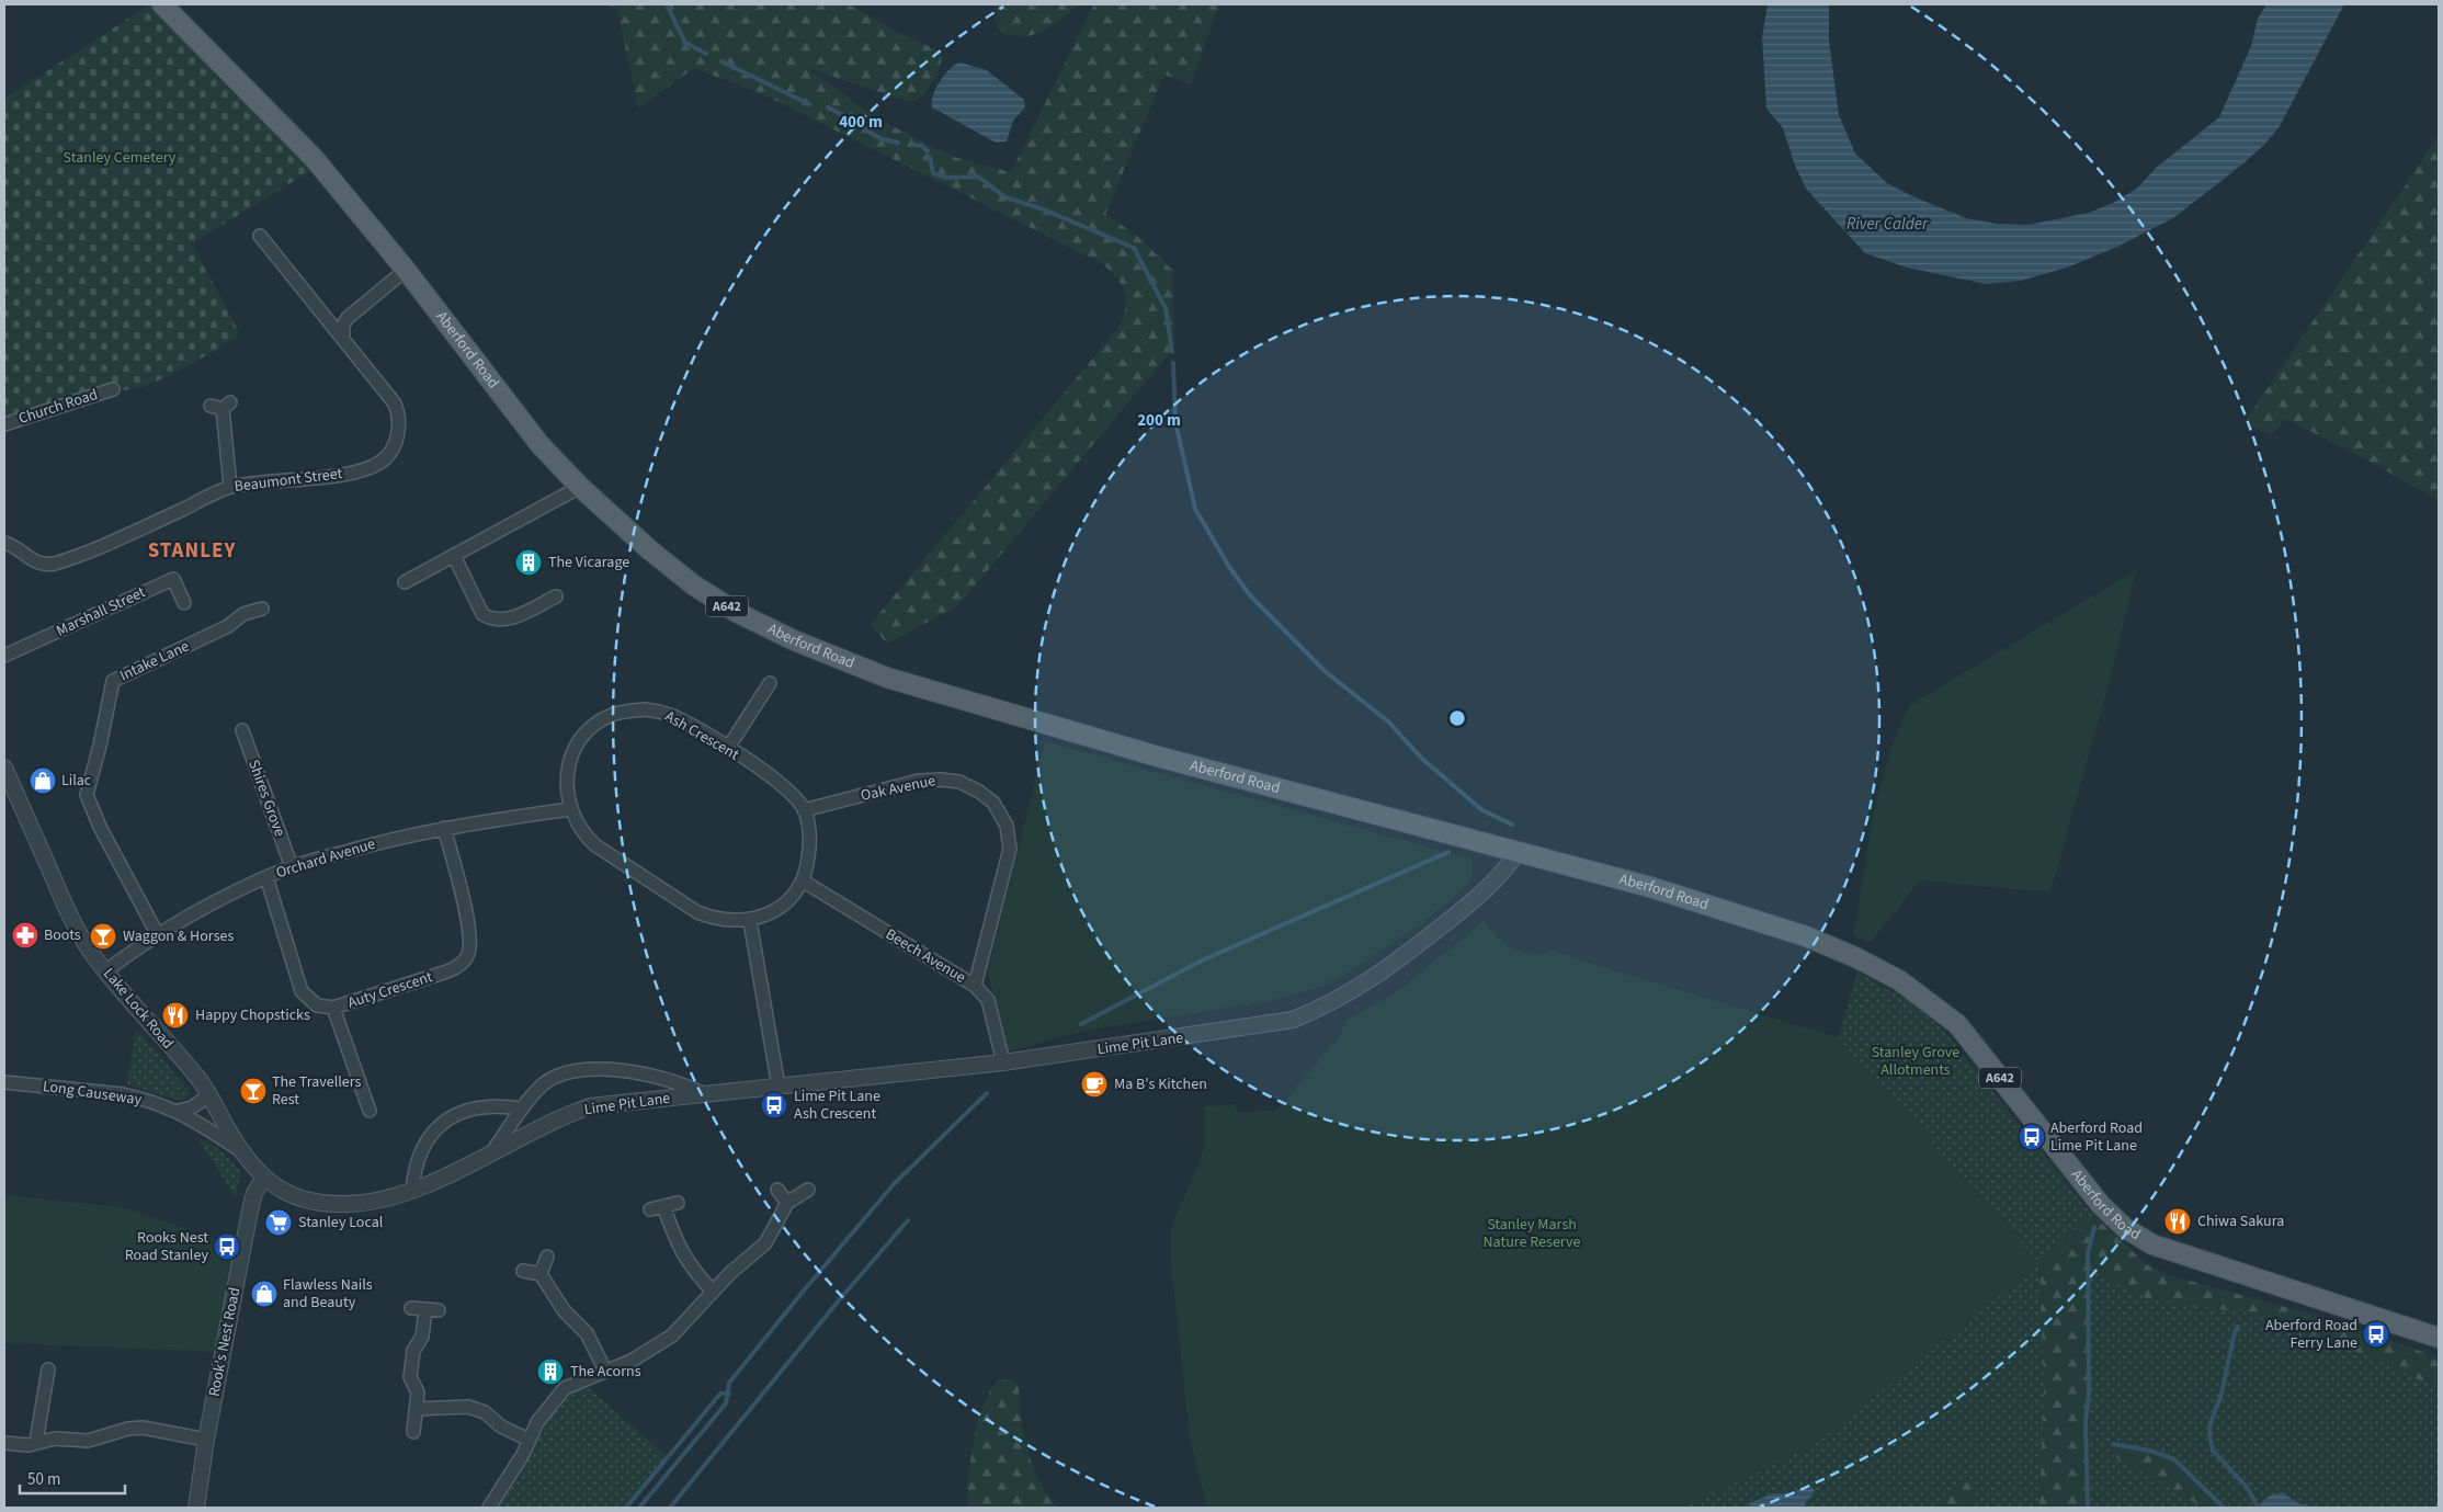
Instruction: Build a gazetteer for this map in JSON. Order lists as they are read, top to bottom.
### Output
{
  "streets": {
    "main road": ["Aberford Road", "A642"],
    "street": [
      "Church Road",
      "Beaumont Street",
      "Marshall Street",
      "Intake Lane",
      "Ash Crescent",
      "Oak Avenue",
      "Shires Grove",
      "Orchard Avenue",
      "Beech Avenue",
      "Auty Crescent",
      "Lake Lock Road",
      "Lime Pit Lane",
      "Long Causeway",
      "Rook's Nest Road"
    ]
  },
  "crossings": [
    ["Aberford Road", "Lime Pit Lane"],
    ["Intake Lane", "Orchard Avenue"],
    ["Ash Crescent", "Oak Avenue"],
    ["Ash Crescent", "Orchard Avenue"],
    ["Ash Crescent", "Beech Avenue"],
    ["Oak Avenue", "Beech Avenue"],
    ["Shires Grove", "Orchard Avenue"],
    ["Orchard Avenue", "Auty Crescent"],
    ["Orchard Avenue", "Lake Lock Road"],
    ["Beech Avenue", "Lime Pit Lane"],
    ["Lake Lock Road", "Lime Pit Lane"],
    ["Lake Lock Road", "Long Causeway"],
    ["Lake Lock Road", "Rook's Nest Road"],
    ["Lime Pit Lane", "Rook's Nest Road"]
  ],
  "districts": ["STANLEY"],
  "water": ["River Calder"],
  "parks": ["Stanley Cemetery", "Stanley Grove Allotments", "Stanley Marsh Nature Reserve"],
  "places": {
    "building": ["The Vicarage", "The Acorns"],
    "shop": ["Lilac", "Flawless Nails and Beauty"],
    "pharmacy": ["Boots"],
    "bar": ["Waggon & Horses", "The Travellers Rest"],
    "restaurant": ["Happy Chopsticks", "Chiwa Sakura"],
    "cafe": ["Ma B's Kitchen"],
    "bus stop": [
      "Lime Pit Lane Ash Crescent",
      "Aberford Road Lime Pit Lane",
      "Rooks Nest Road Stanley",
      "Aberford Road Ferry Lane"
    ],
    "supermarket": ["Stanley Local"]
  },
  "scale_bar": "50 m",
  "rings": ["400 m", "200 m"]
}
